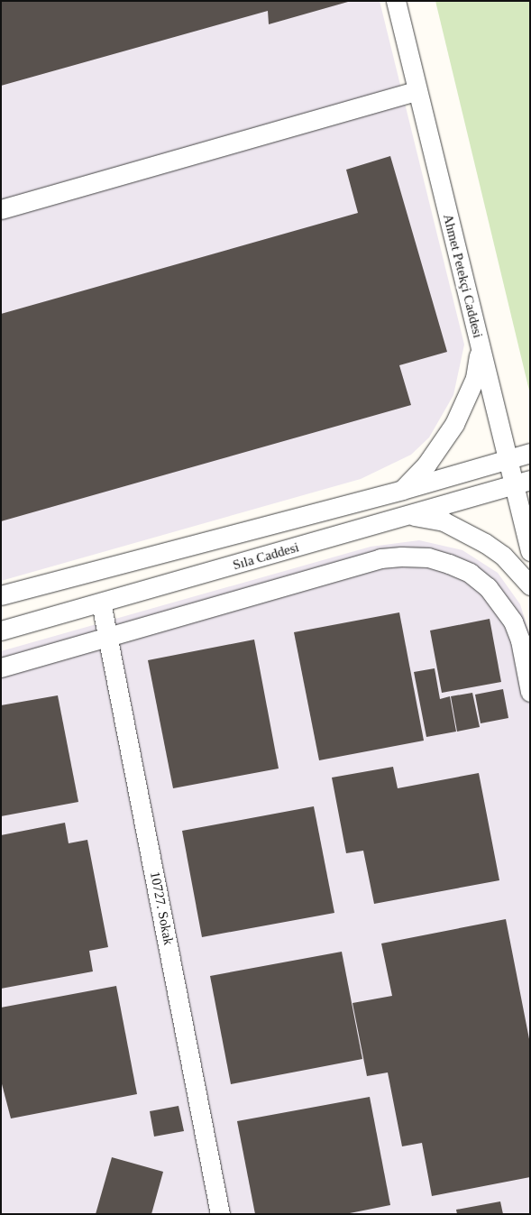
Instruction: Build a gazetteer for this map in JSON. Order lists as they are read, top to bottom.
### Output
{
  "streets": {
    "street": ["Ahmet Petekçi Caddesi", "Sıla Caddesi", "10727. Sokak"]
  },
  "crossings": [
    ["Ahmet Petekçi Caddesi", "Sıla Caddesi"],
    ["Sıla Caddesi", "10727. Sokak"]
  ]
}
